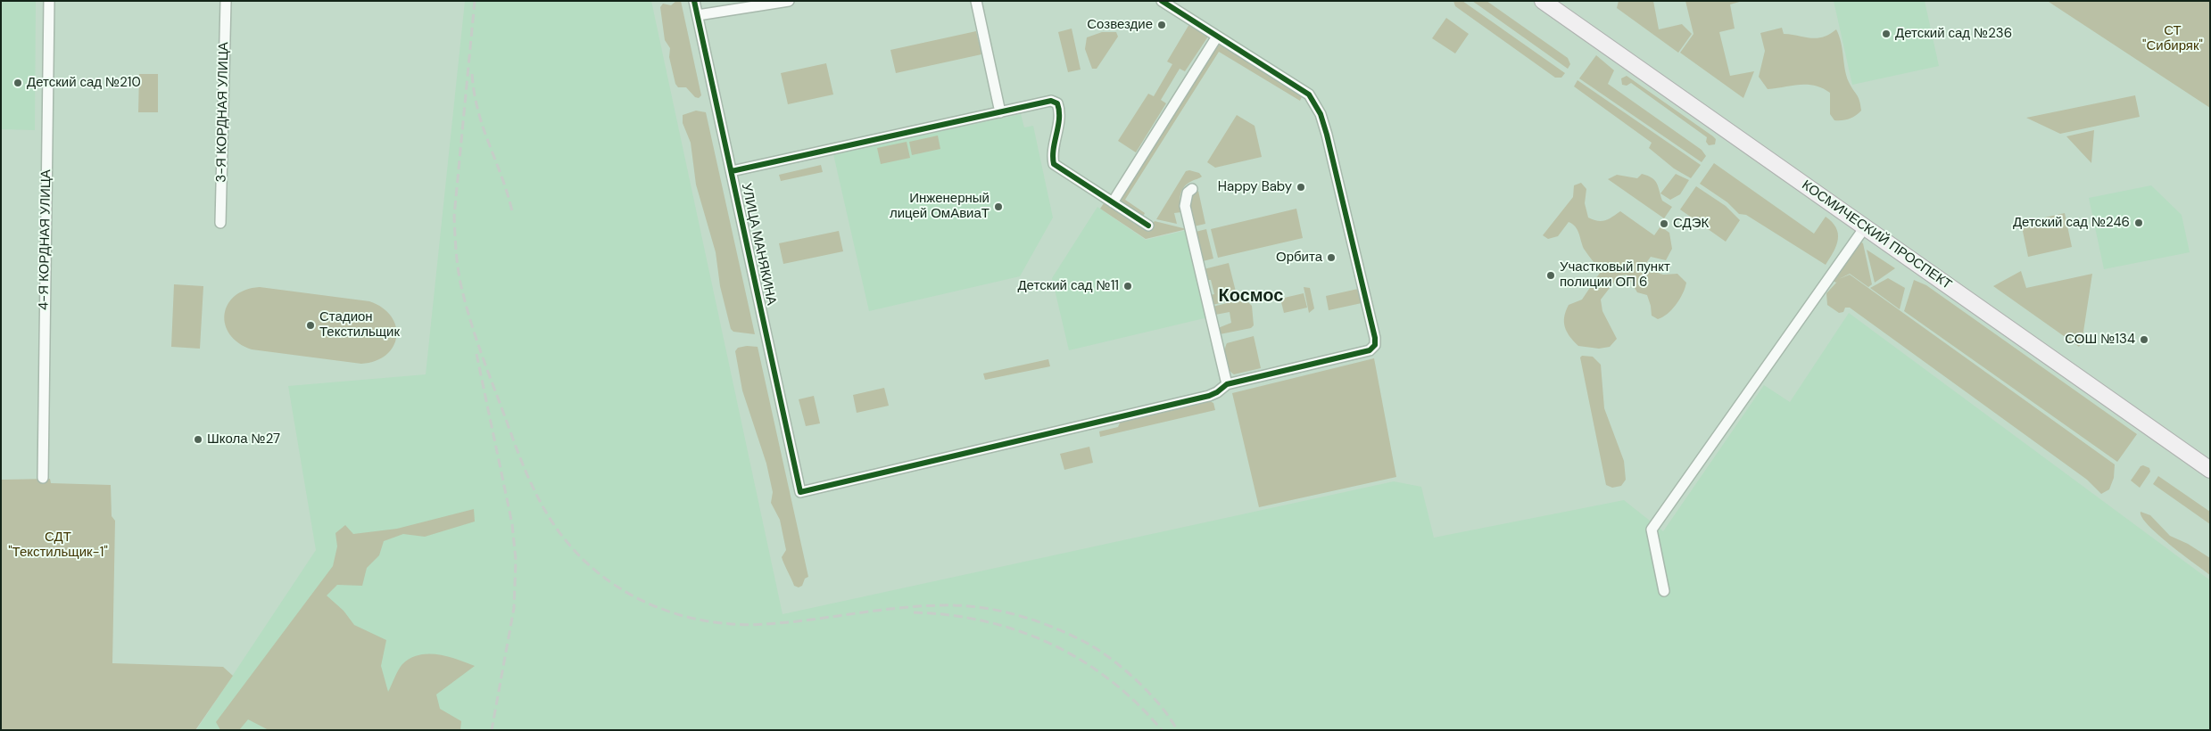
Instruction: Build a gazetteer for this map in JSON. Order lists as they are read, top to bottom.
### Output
{
  "streets": {
    "main road": ["КОСМИЧЕСКИЙ ПРОСПЕКТ"],
    "street": ["3-Я КОРДНАЯ УЛИЦА", "4-Я КОРДНАЯ УЛИЦА", "УЛИЦА МАНЯКИНА"]
  },
  "districts": ["Космос"],
  "parks": ["СТ \"Сибиряк\"", "СДТ \"Текстильщик-1\""],
  "places": [
    "Созвездие",
    "Детский сад №236",
    "Детский сад №210",
    "Happy Baby",
    "Инженерный лицей ОмАвиаТ",
    "Детский сад №246",
    "СДЭК",
    "Орбита",
    "Участковый пункт полиции ОП 6",
    "Детский сад №11",
    "Стадион Текстильщик",
    "СОШ №134",
    "Школа №27"
  ]
}
